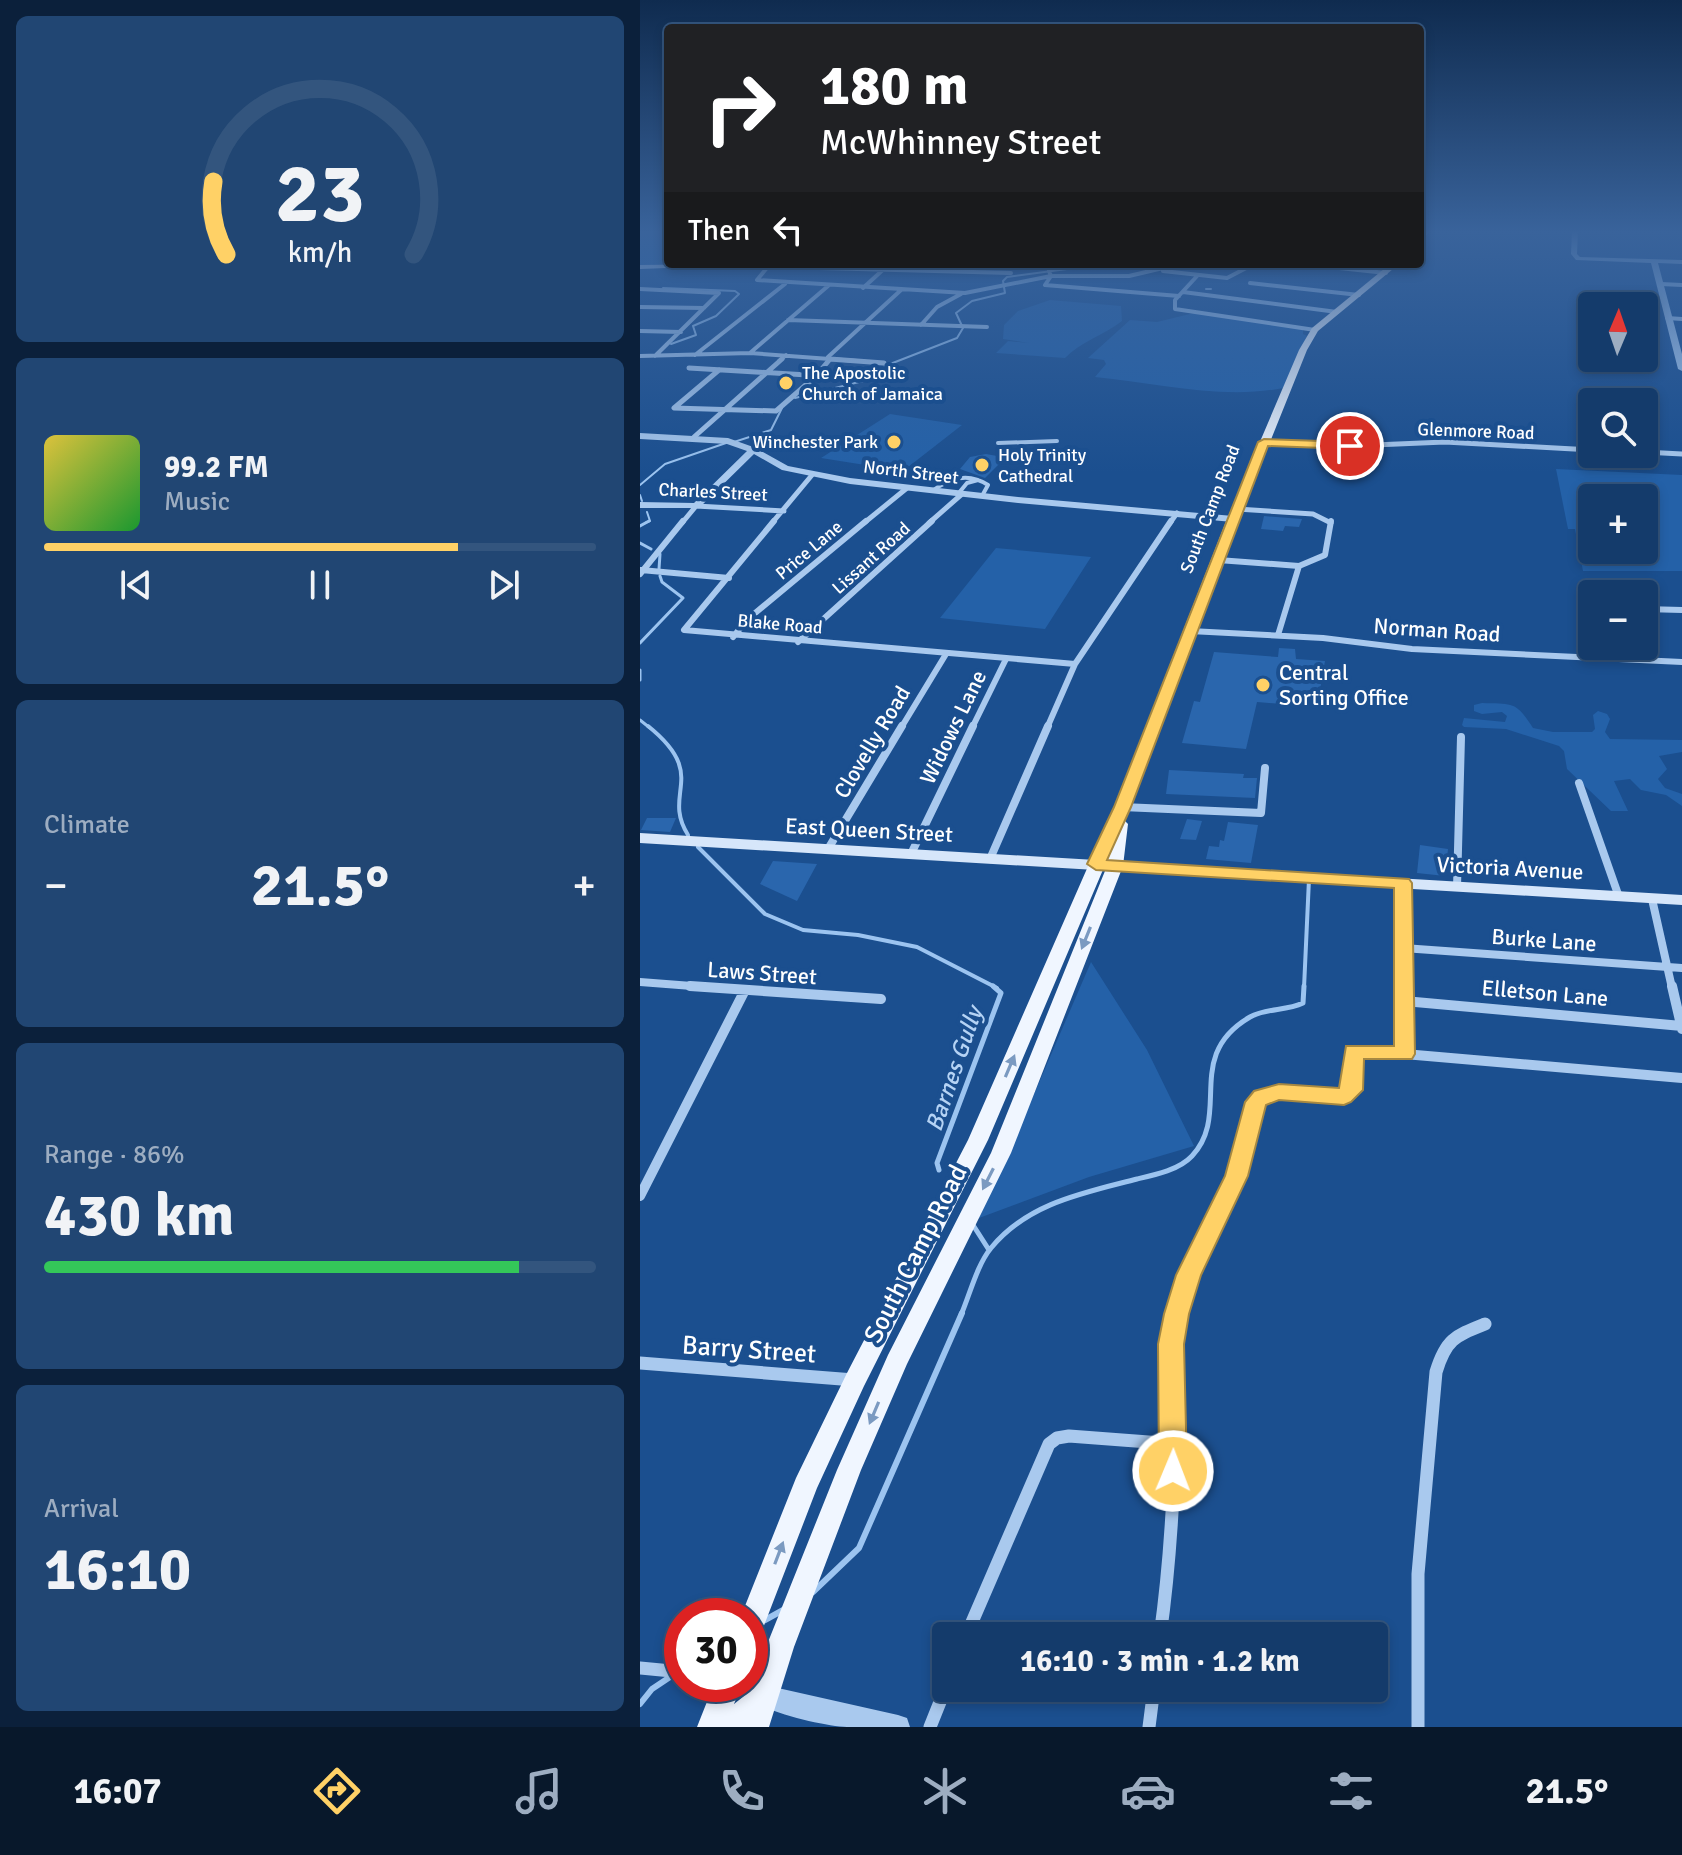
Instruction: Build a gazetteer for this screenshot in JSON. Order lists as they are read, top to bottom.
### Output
{
  "streets": {
    "main road": ["South Camp Road", "East Queen Street", "Victoria Avenue"],
    "street": [
      "Glenmore Road",
      "North Street",
      "Charles Street",
      "Price Lane",
      "Lissant Road",
      "Blake Road",
      "Norman Road",
      "Widows Lane",
      "Clovelly Road",
      "Burke Lane",
      "Laws Street",
      "Elletson Lane",
      "Barry Street"
    ]
  },
  "crossings": [
    ["Glenmore Road", "South Camp Road"],
    ["North Street", "South Camp Road"],
    ["North Street", "Price Lane"],
    ["North Street", "Lissant Road"],
    ["North Street", "Blake Road"],
    ["Charles Street", "Blake Road"],
    ["South Camp Road", "Norman Road"],
    ["South Camp Road", "East Queen Street"],
    ["South Camp Road", "Victoria Avenue"],
    ["South Camp Road", "Barry Street"],
    ["Price Lane", "Blake Road"],
    ["Lissant Road", "Blake Road"],
    ["Blake Road", "Widows Lane"],
    ["Blake Road", "Clovelly Road"],
    ["Widows Lane", "East Queen Street"],
    ["Clovelly Road", "East Queen Street"],
    ["East Queen Street", "Victoria Avenue"]
  ],
  "water": ["Barnes Gully"],
  "places": [
    "The Apostolic Church of Jamaica",
    "Winchester Park",
    "Holy Trinity Cathedral",
    "Central Sorting Office"
  ],
  "north": "top",
  "page": {
    "turn": ["180 m", "McWhinney Street"],
    "then": "Then",
    "map_buttons": ["+", "−"],
    "song": ["99.2 FM", "Music"],
    "tile": [
      "Climate",
      ["Range · 86%", "430 km"],
      ["Arrival", "16:10"]
    ],
    "heat": ["−", "21.5°", "+"],
    "limit": "30",
    "trip": "16:10 · 3 min · 1.2 km",
    "tabs": ["16:07", "21.5°"],
    "gauge": ["23", "km/h"]
  }
}
